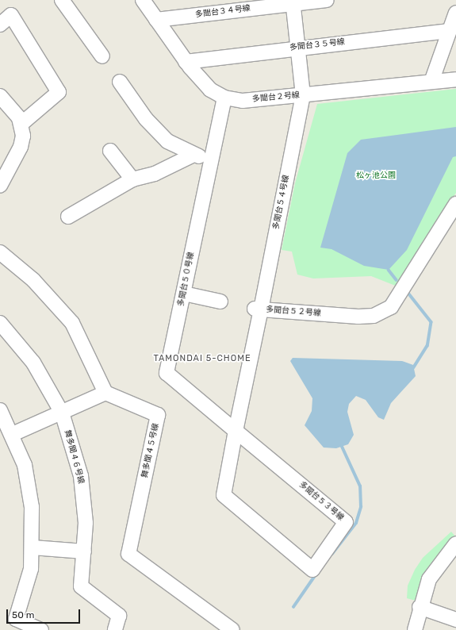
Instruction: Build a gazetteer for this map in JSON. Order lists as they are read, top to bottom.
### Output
{
  "streets": {
    "street": [
      "多聞台３４号線",
      "多聞台３５号線",
      "多聞台２号線",
      "多聞台５４号線",
      "多聞台５０号線",
      "多聞台５２号線",
      "舞多聞４５号線",
      "舞多聞４６号線",
      "多聞台５３号線"
    ]
  },
  "crossings": [
    ["多聞台３４号線", "多聞台２号線"],
    ["多聞台３４号線", "多聞台５４号線"],
    ["多聞台３５号線", "多聞台２号線"],
    ["多聞台３５号線", "多聞台５４号線"],
    ["多聞台２号線", "多聞台５４号線"],
    ["多聞台２号線", "多聞台５０号線"],
    ["多聞台５４号線", "多聞台５２号線"],
    ["多聞台５０号線", "多聞台５２号線"],
    ["多聞台５０号線", "多聞台５３号線"],
    ["多聞台５２号線", "多聞台５３号線"]
  ],
  "districts": ["TAMONDAI 5-CHOME"],
  "parks": ["松ヶ池公園"],
  "scale_bar": "50 m"
}
